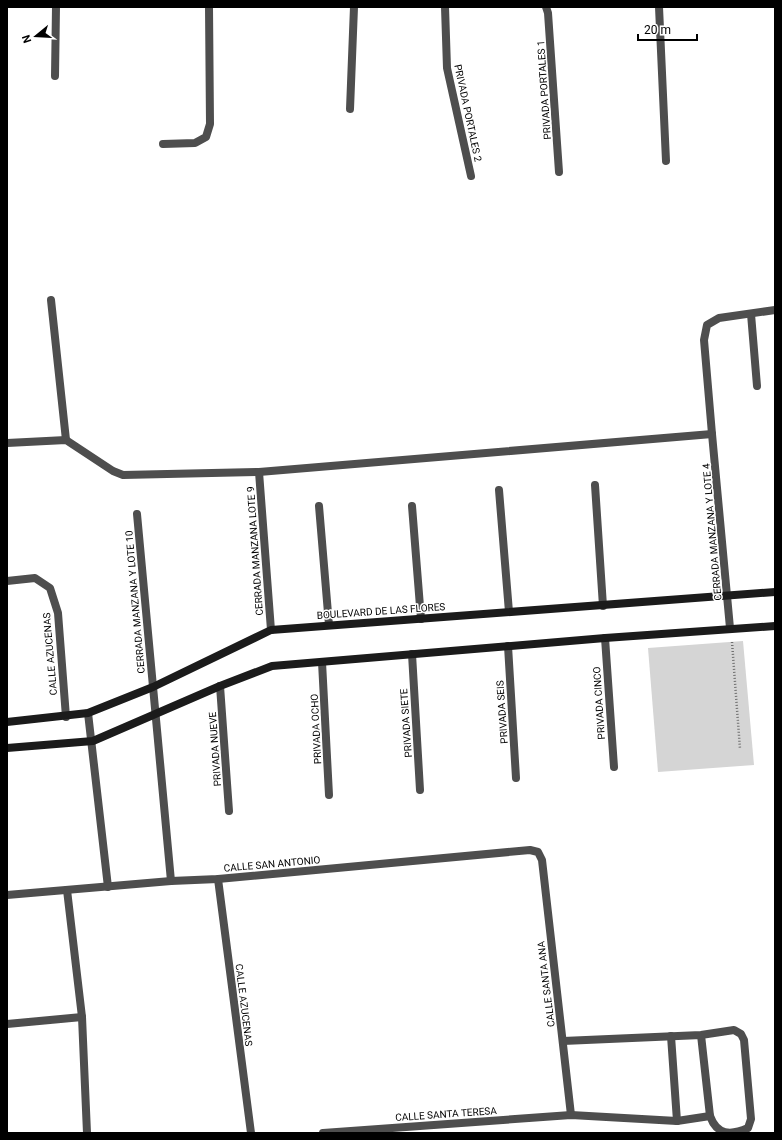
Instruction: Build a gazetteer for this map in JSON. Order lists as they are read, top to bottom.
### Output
{
  "streets": {
    "street": [
      "PRIVADA PORTALES 1",
      "PRIVADA PORTALES 2",
      "CERRADA MANZANA Y LOTE 4",
      "CERRADA MANZANA LOTE 9",
      "CERRADA MANZANA Y LOTE 10",
      "BOULEVARD DE LAS FLORES",
      "CALLE AZUCENAS",
      "PRIVADA CINCO",
      "PRIVADA SEIS",
      "PRIVADA SIETE",
      "PRIVADA OCHO",
      "PRIVADA NUEVE",
      "CALLE SAN ANTONIO",
      "CALLE SANTA ANA",
      "CALLE SANTA TERESA"
    ]
  },
  "crossings": [
    ["CERRADA MANZANA Y LOTE 4", "BOULEVARD DE LAS FLORES"],
    ["CERRADA MANZANA LOTE 9", "BOULEVARD DE LAS FLORES"],
    ["CERRADA MANZANA Y LOTE 10", "BOULEVARD DE LAS FLORES"],
    ["BOULEVARD DE LAS FLORES", "CALLE AZUCENAS"],
    ["CALLE AZUCENAS", "CALLE SAN ANTONIO"],
    ["CALLE SAN ANTONIO", "CALLE SANTA ANA"],
    ["CALLE SANTA ANA", "CALLE SANTA TERESA"]
  ],
  "scale_bar": "20 m",
  "north": "left"
}
